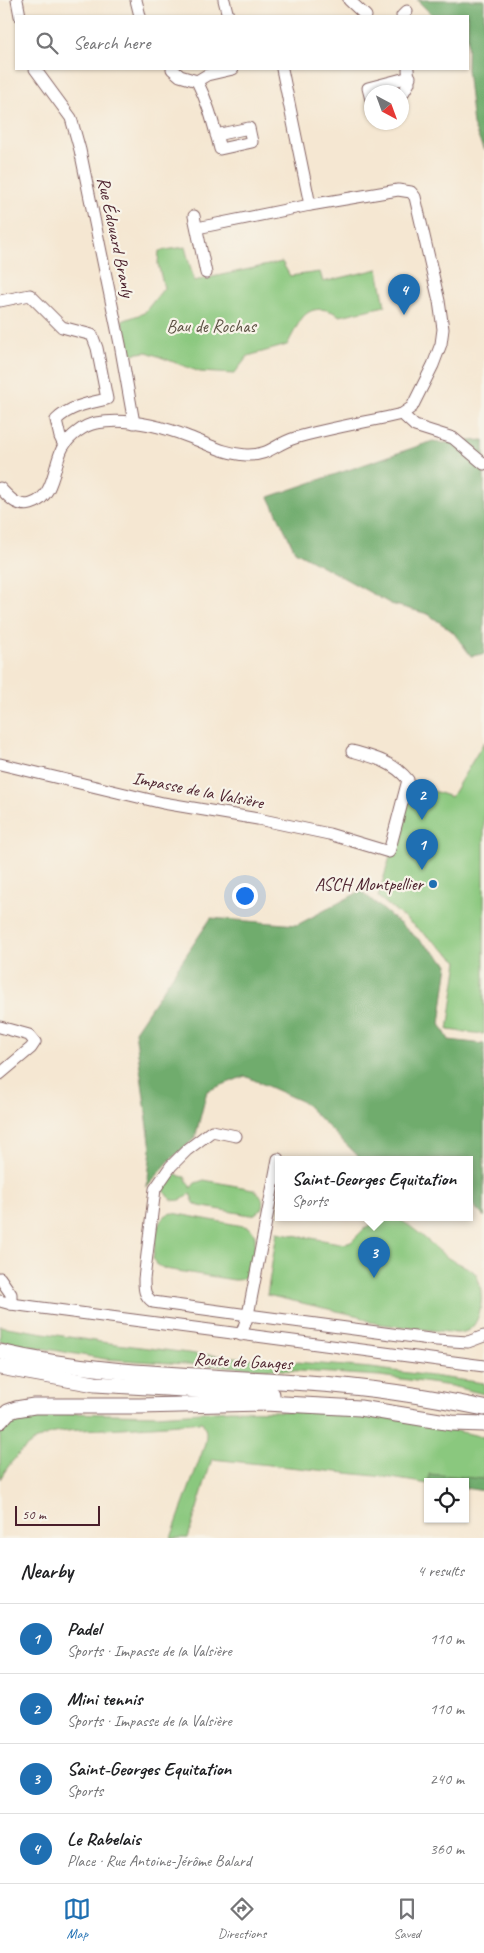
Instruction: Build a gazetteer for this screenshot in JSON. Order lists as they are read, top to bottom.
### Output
{
  "streets": {
    "main road": ["Route de Ganges"],
    "street": ["Rue Édouard Branly", "Impasse de la Valsière"]
  },
  "parks": ["Bau de Rochas"],
  "places": ["ASCH Montpellier"],
  "scale_bar": "50 m",
  "north": "bottom right",
  "page": {
    "search": "Search here",
    "pins": [
      "4",
      "2",
      "1",
      "3"
    ],
    "popup": ["Saint-Georges Equitation", "Sports"],
    "scale": "50 m",
    "heading": ["Nearby", "4 results"],
    "list": [
      {
        "mark": "1",
        "name": "Padel",
        "note": "Sports · Impasse de la Valsière",
        "value": "110 m"
      },
      {
        "mark": "2",
        "name": "Mini tennis",
        "note": "Sports · Impasse de la Valsière",
        "value": "110 m"
      },
      {
        "mark": "3",
        "name": "Saint-Georges Equitation",
        "note": "Sports",
        "value": "240 m"
      },
      {
        "mark": "4",
        "name": "Le Rabelais",
        "note": "Place · Rue Antoine-Jérôme Balard",
        "value": "360 m"
      }
    ],
    "nav": ["Map", "Directions", "Saved"]
  }
}
